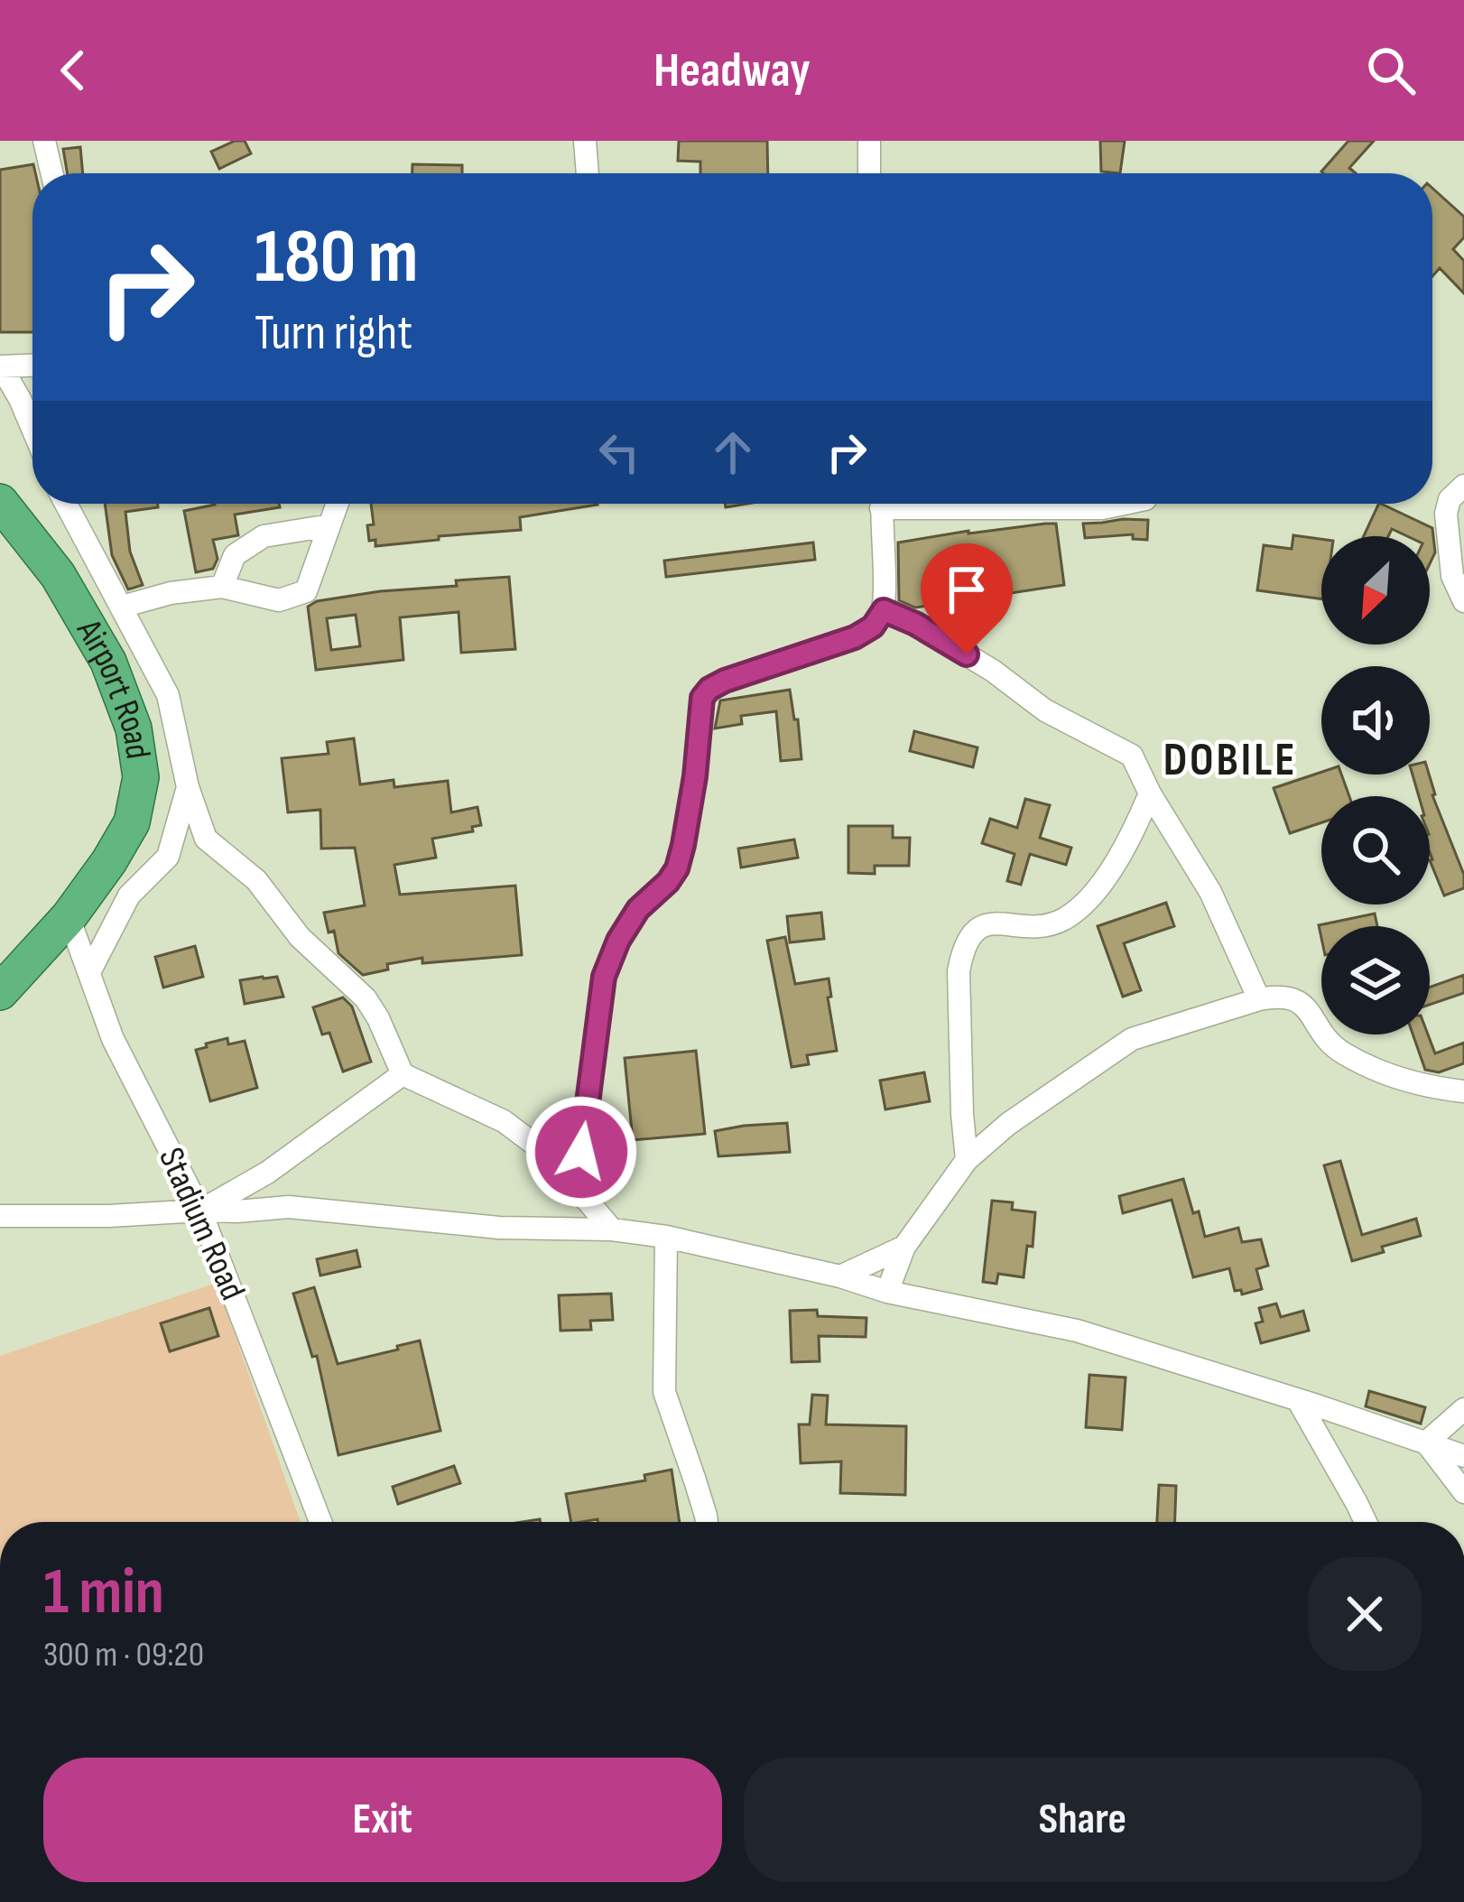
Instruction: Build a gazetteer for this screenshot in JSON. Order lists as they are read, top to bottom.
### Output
{
  "streets": {
    "highway": ["Airport Road"],
    "street": ["Stadium Road"]
  },
  "crossings": [
    ["Airport Road", "Stadium Road"]
  ],
  "districts": ["DOBILE"],
  "north": "bottom left",
  "page": {
    "header": "Headway",
    "turn": ["180 m", "Turn right"],
    "heading": ["1 min", "300 m · 09:20"],
    "buttons": ["Exit", "Share"]
  }
}
